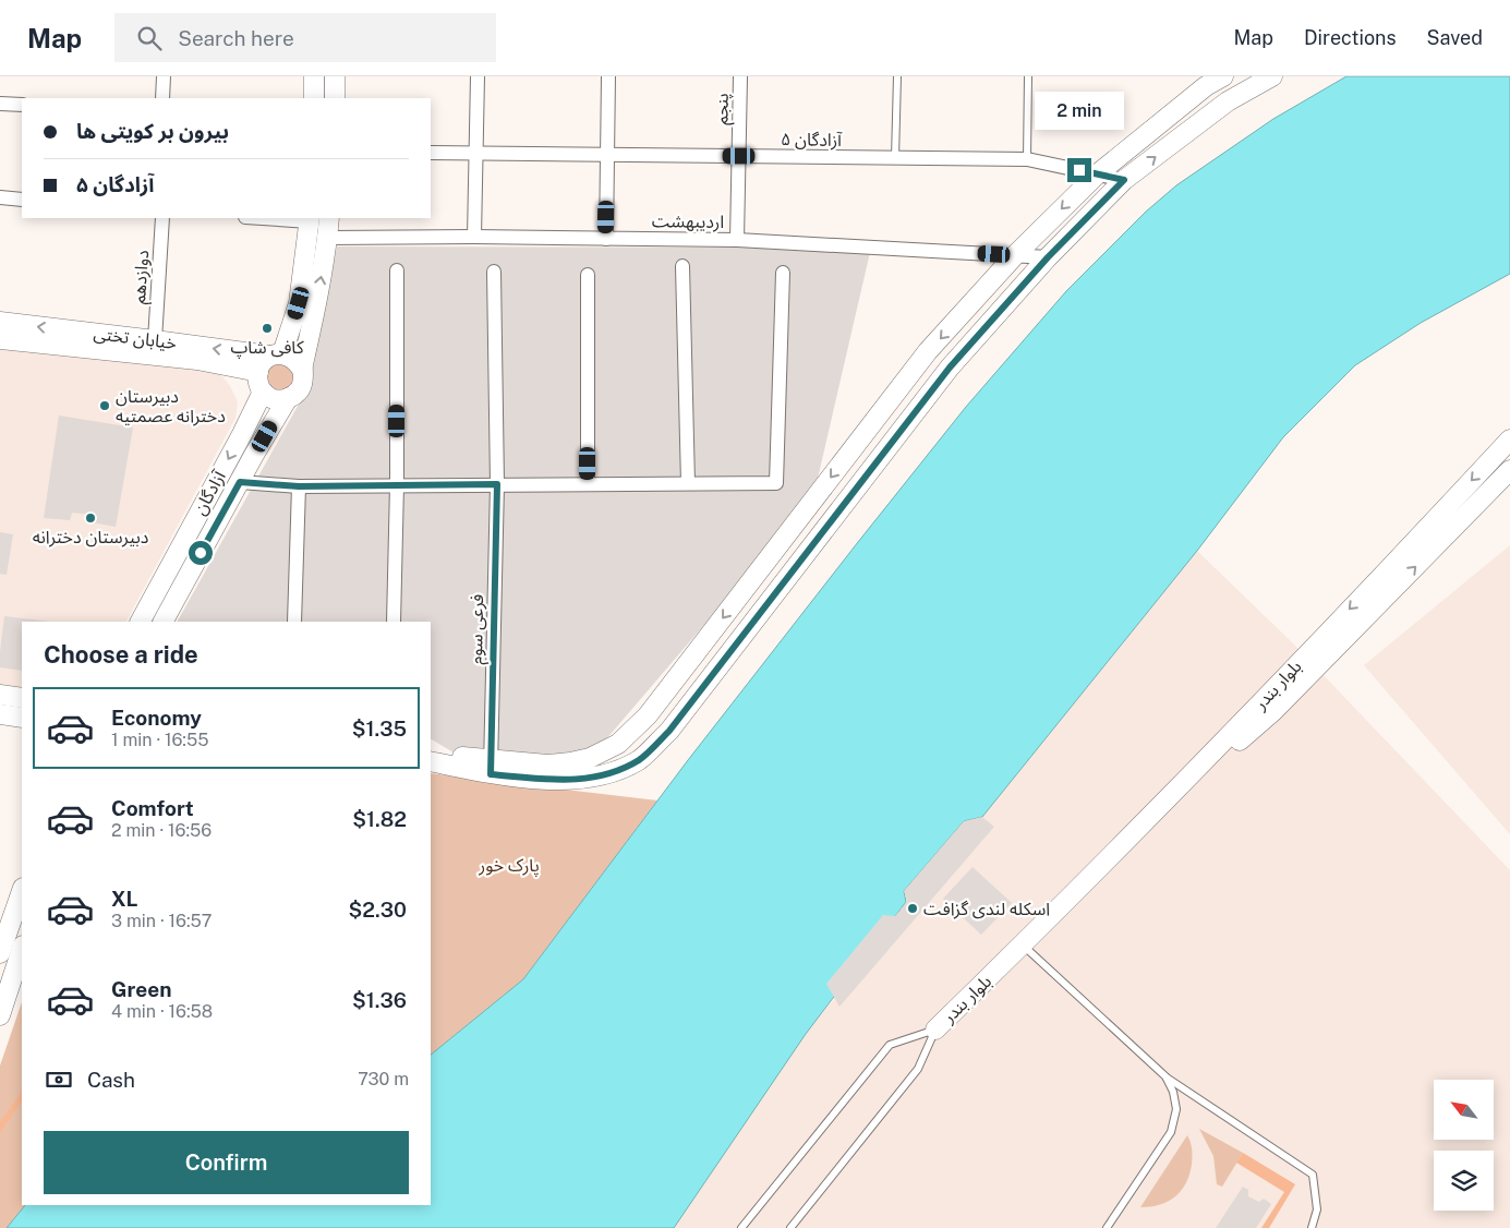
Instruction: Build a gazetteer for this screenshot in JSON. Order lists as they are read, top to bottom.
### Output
{
  "streets": {
    "main road": ["خیابان تختی", "آزادگان", "بلوار بندر"],
    "street": [
      "پنجم",
      "آزادگان ۵",
      "اردیبهشت",
      "دوازدهم",
      "فرعی سوم"
    ]
  },
  "crossings": [
    ["پنجم", "آزادگان ۵"],
    ["پنجم", "اردیبهشت"],
    ["دوازدهم", "خیابان تختی"],
    ["خیابان تختی", "آزادگان"]
  ],
  "parks": ["پارک خور"],
  "places": [
    "کافی شاپ",
    "دبیرستان دخترانه عصمتیه",
    "دبیرستان دخترانه",
    "اسکله لندی گزافت"
  ],
  "north": "top left",
  "page": {
    "header": "Map",
    "search": "Search here",
    "nav": ["Map", "Directions", "Saved"],
    "bubble": "2 min",
    "banner": ["بیرون بر کویتی ها", "آزادگان ۵"],
    "heading": "Choose a ride",
    "list": [
      {
        "name": "Economy",
        "note": "1 min · 16:55",
        "value": "$1.35"
      },
      {
        "name": "Comfort",
        "note": "2 min · 16:56",
        "value": "$1.82"
      },
      {
        "name": "XL",
        "note": "3 min · 16:57",
        "value": "$2.30"
      },
      {
        "name": "Green",
        "note": "4 min · 16:58",
        "value": "$1.36"
      }
    ],
    "pay": ["Cash", "730 m"],
    "buttons": "Confirm"
  }
}
